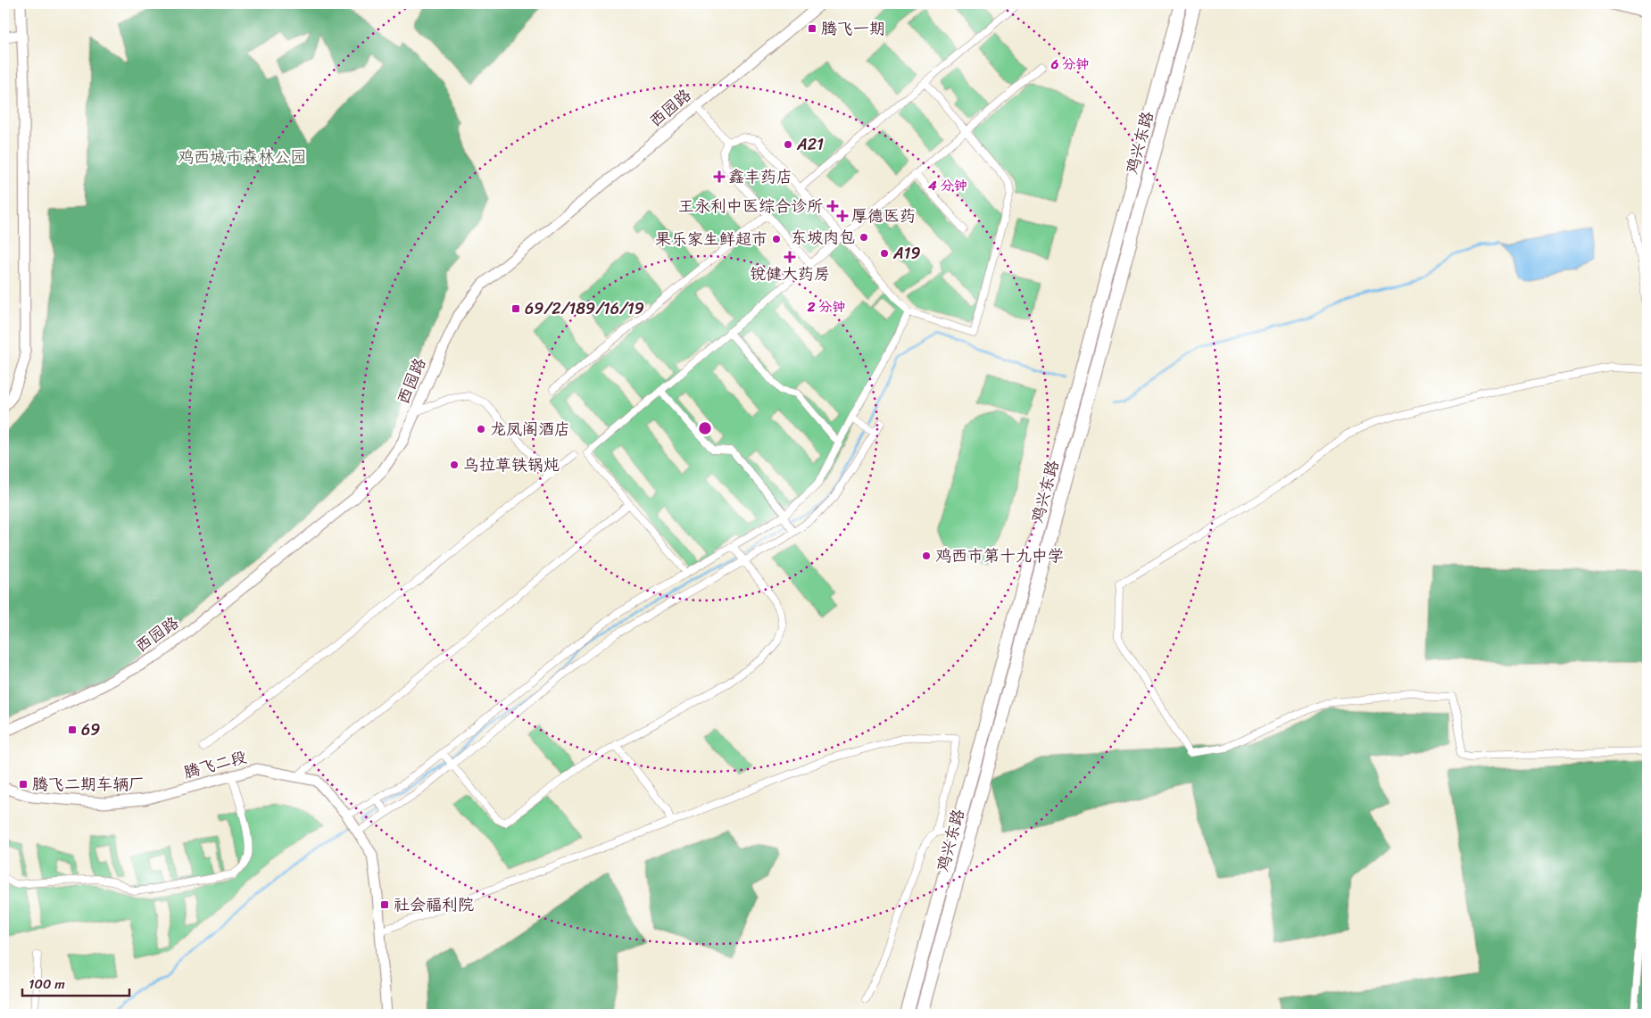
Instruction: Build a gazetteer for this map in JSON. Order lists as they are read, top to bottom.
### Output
{
  "streets": {
    "highway": ["鸡兴东路"],
    "main road": ["西园路", "腾飞二段"]
  },
  "parks": ["鸡西城市森林公园"],
  "places": {
    "transit": [
      "腾飞一期",
      "69/2/189/16/19",
      "69",
      "腾飞二期车辆厂",
      "社会福利院"
    ],
    "other": [
      "A21",
      "东坡肉包",
      "果乐家生鲜超市",
      "A19",
      "龙凤阁酒店",
      "乌拉草铁锅炖",
      "鸡西市第十九中学"
    ],
    "health": [
      "鑫丰药店",
      "王永利中医综合诊所",
      "厚德医药",
      "锐健大药房"
    ]
  },
  "scale_bar": "100 m",
  "rings": ["6 分钟", "4 分钟", "2 分钟"]
}
